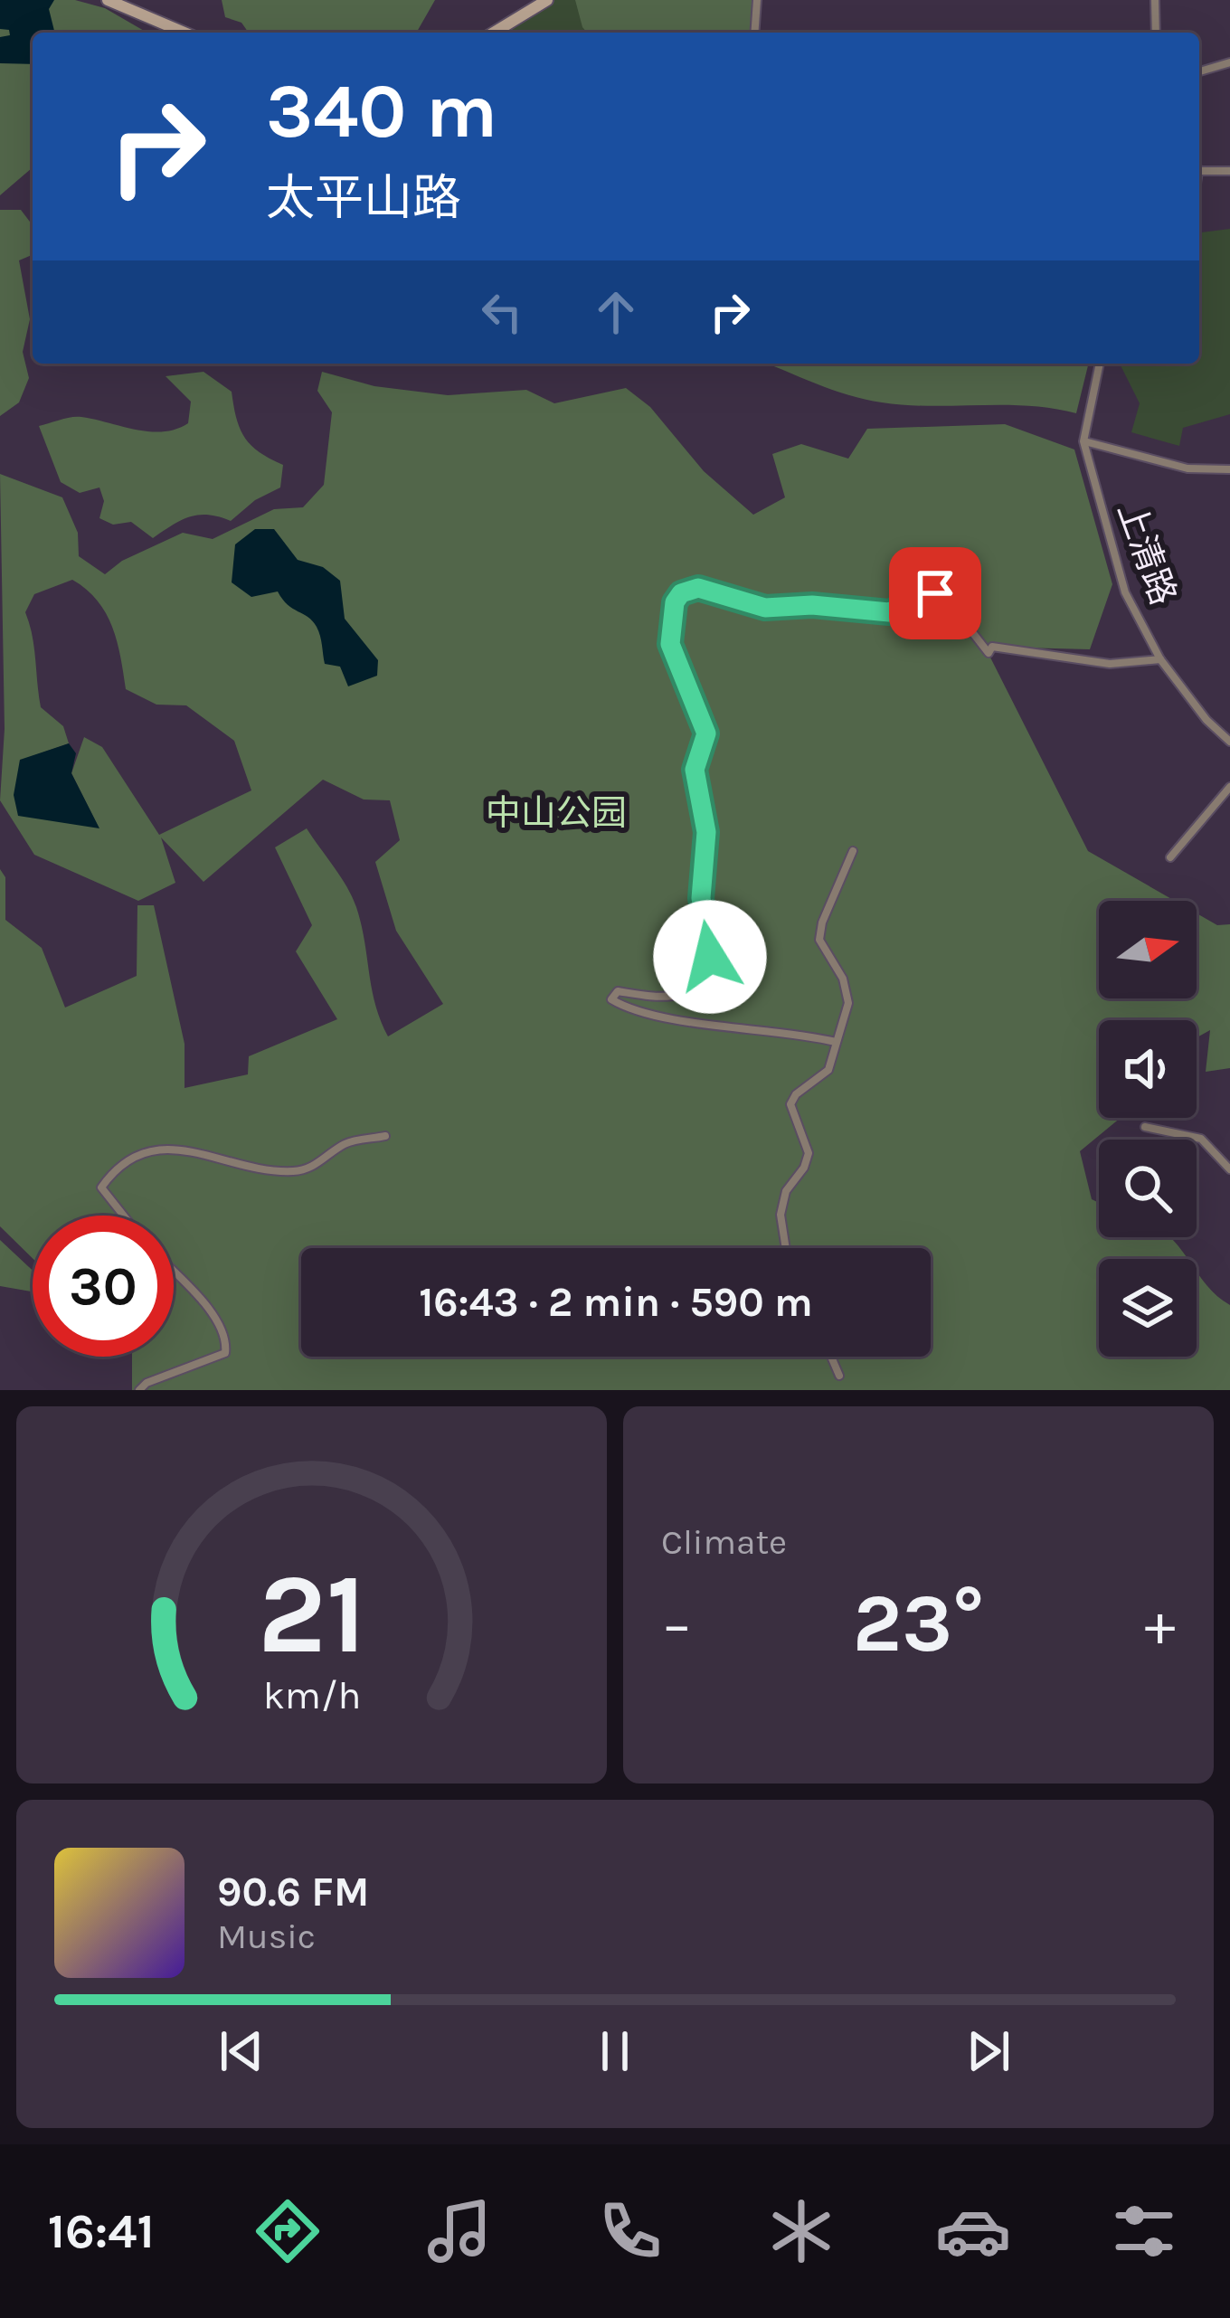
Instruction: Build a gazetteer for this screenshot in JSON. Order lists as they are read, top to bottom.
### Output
{
  "streets": {
    "street": ["上清路"]
  },
  "parks": ["中山公园"],
  "north": "right",
  "page": {
    "turn": ["340 m", "太平山路"],
    "limit": "30",
    "trip": "16:43 · 2 min · 590 m",
    "tile": "Climate",
    "heat": ["−", "23°", "+"],
    "song": ["90.6 FM", "Music"],
    "tabs": "16:41",
    "gauge": ["21", "km/h"]
  }
}
